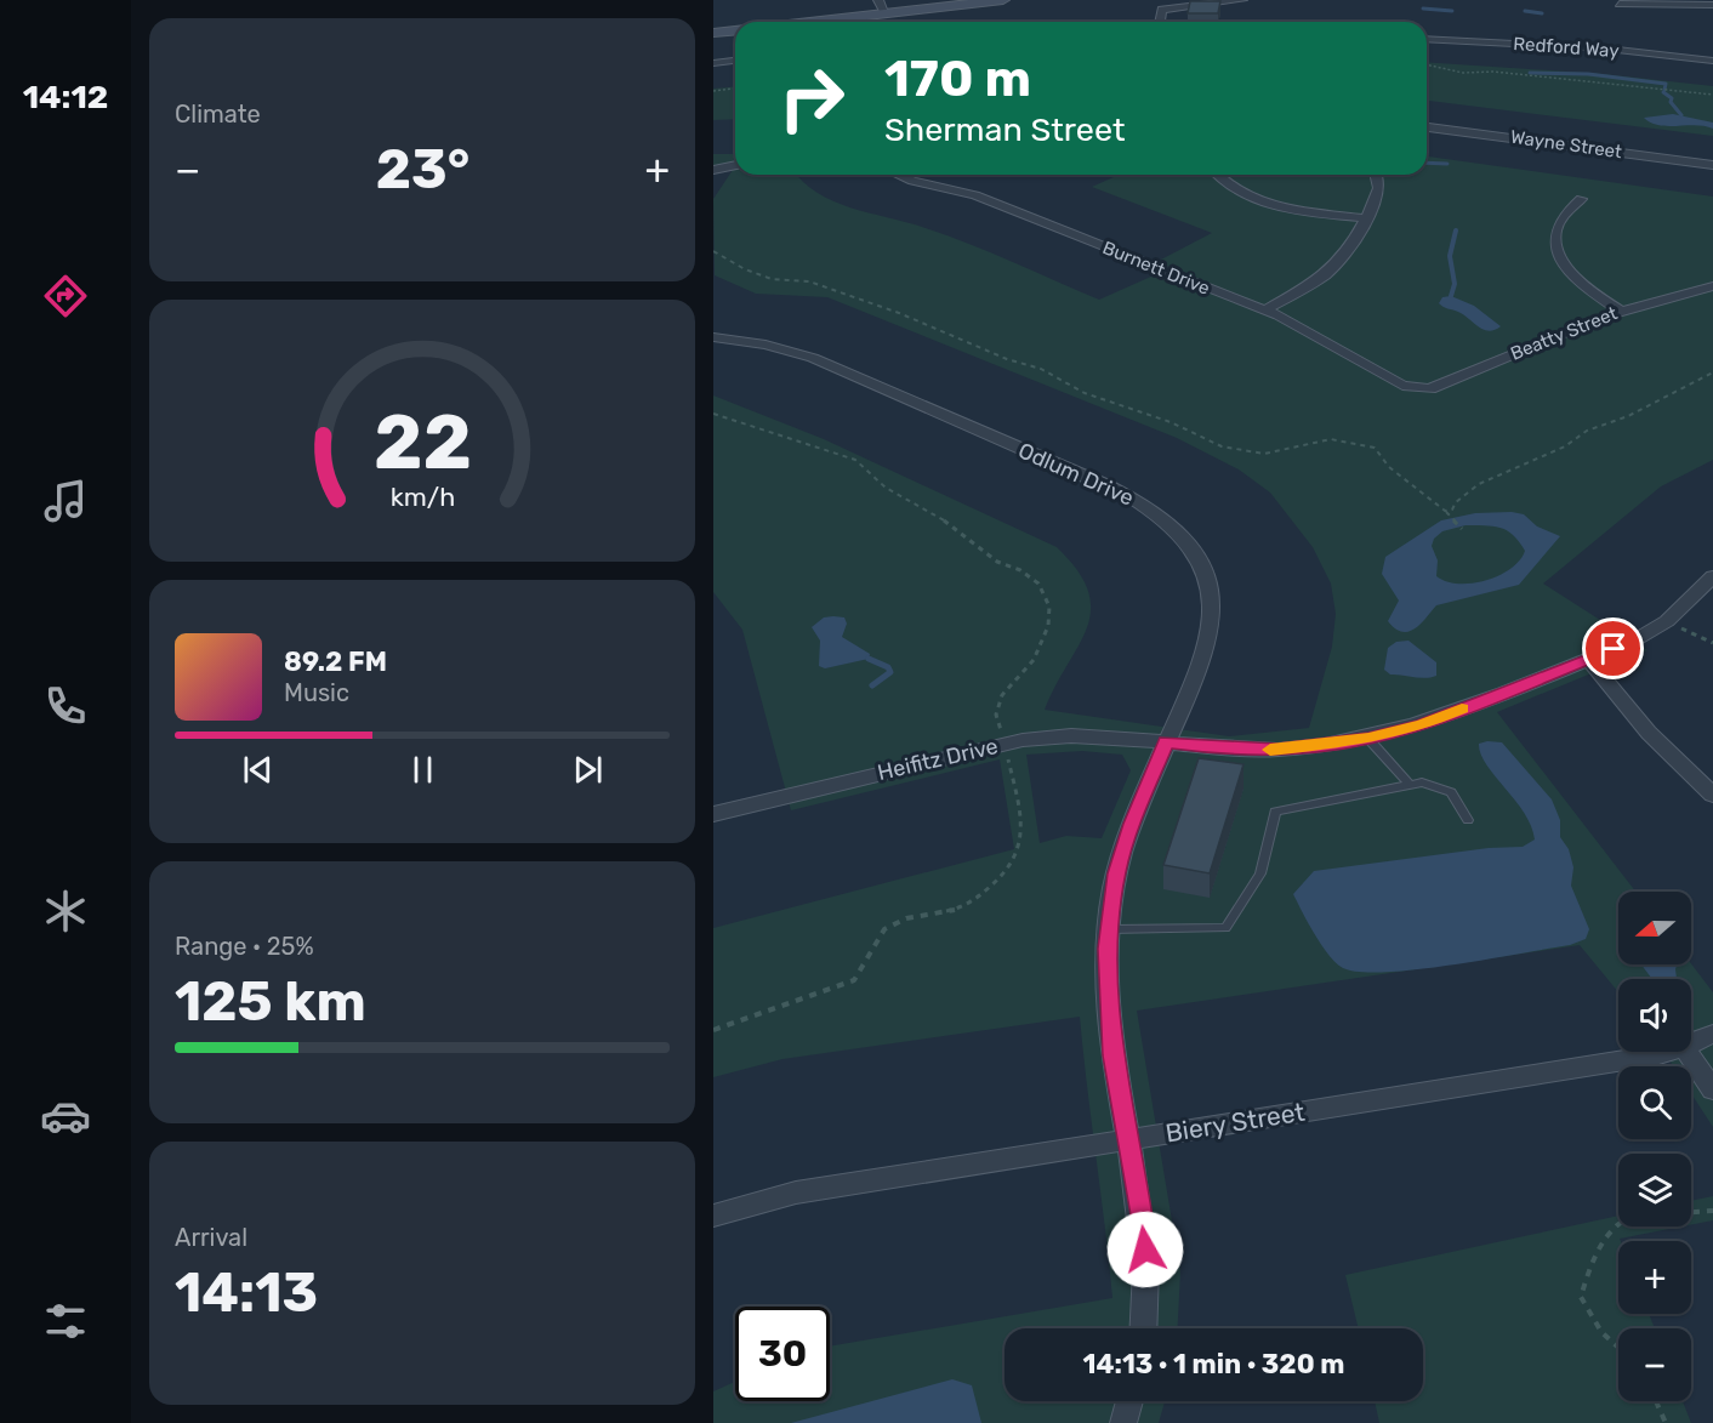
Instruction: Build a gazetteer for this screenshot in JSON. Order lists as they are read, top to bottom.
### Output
{
  "streets": {
    "street": [
      "Redford Way",
      "Wayne Street",
      "Burnett Drive",
      "Beatty Street",
      "Odlum Drive",
      "Heifitz Drive",
      "Biery Street"
    ]
  },
  "crossings": [
    ["Burnett Drive", "Beatty Street"],
    ["Odlum Drive", "Heifitz Drive"],
    ["Odlum Drive", "Biery Street"]
  ],
  "north": "left",
  "page": {
    "tabs": "14:12",
    "tile": [
      "Climate",
      ["Range · 25%", "125 km"],
      ["Arrival", "14:13"]
    ],
    "turn": ["170 m", "Sherman Street"],
    "heat": ["−", "23°", "+"],
    "song": ["89.2 FM", "Music"],
    "map_buttons": ["+", "−"],
    "limit": "30",
    "trip": "14:13 · 1 min · 320 m",
    "gauge": ["22", "km/h"]
  }
}
